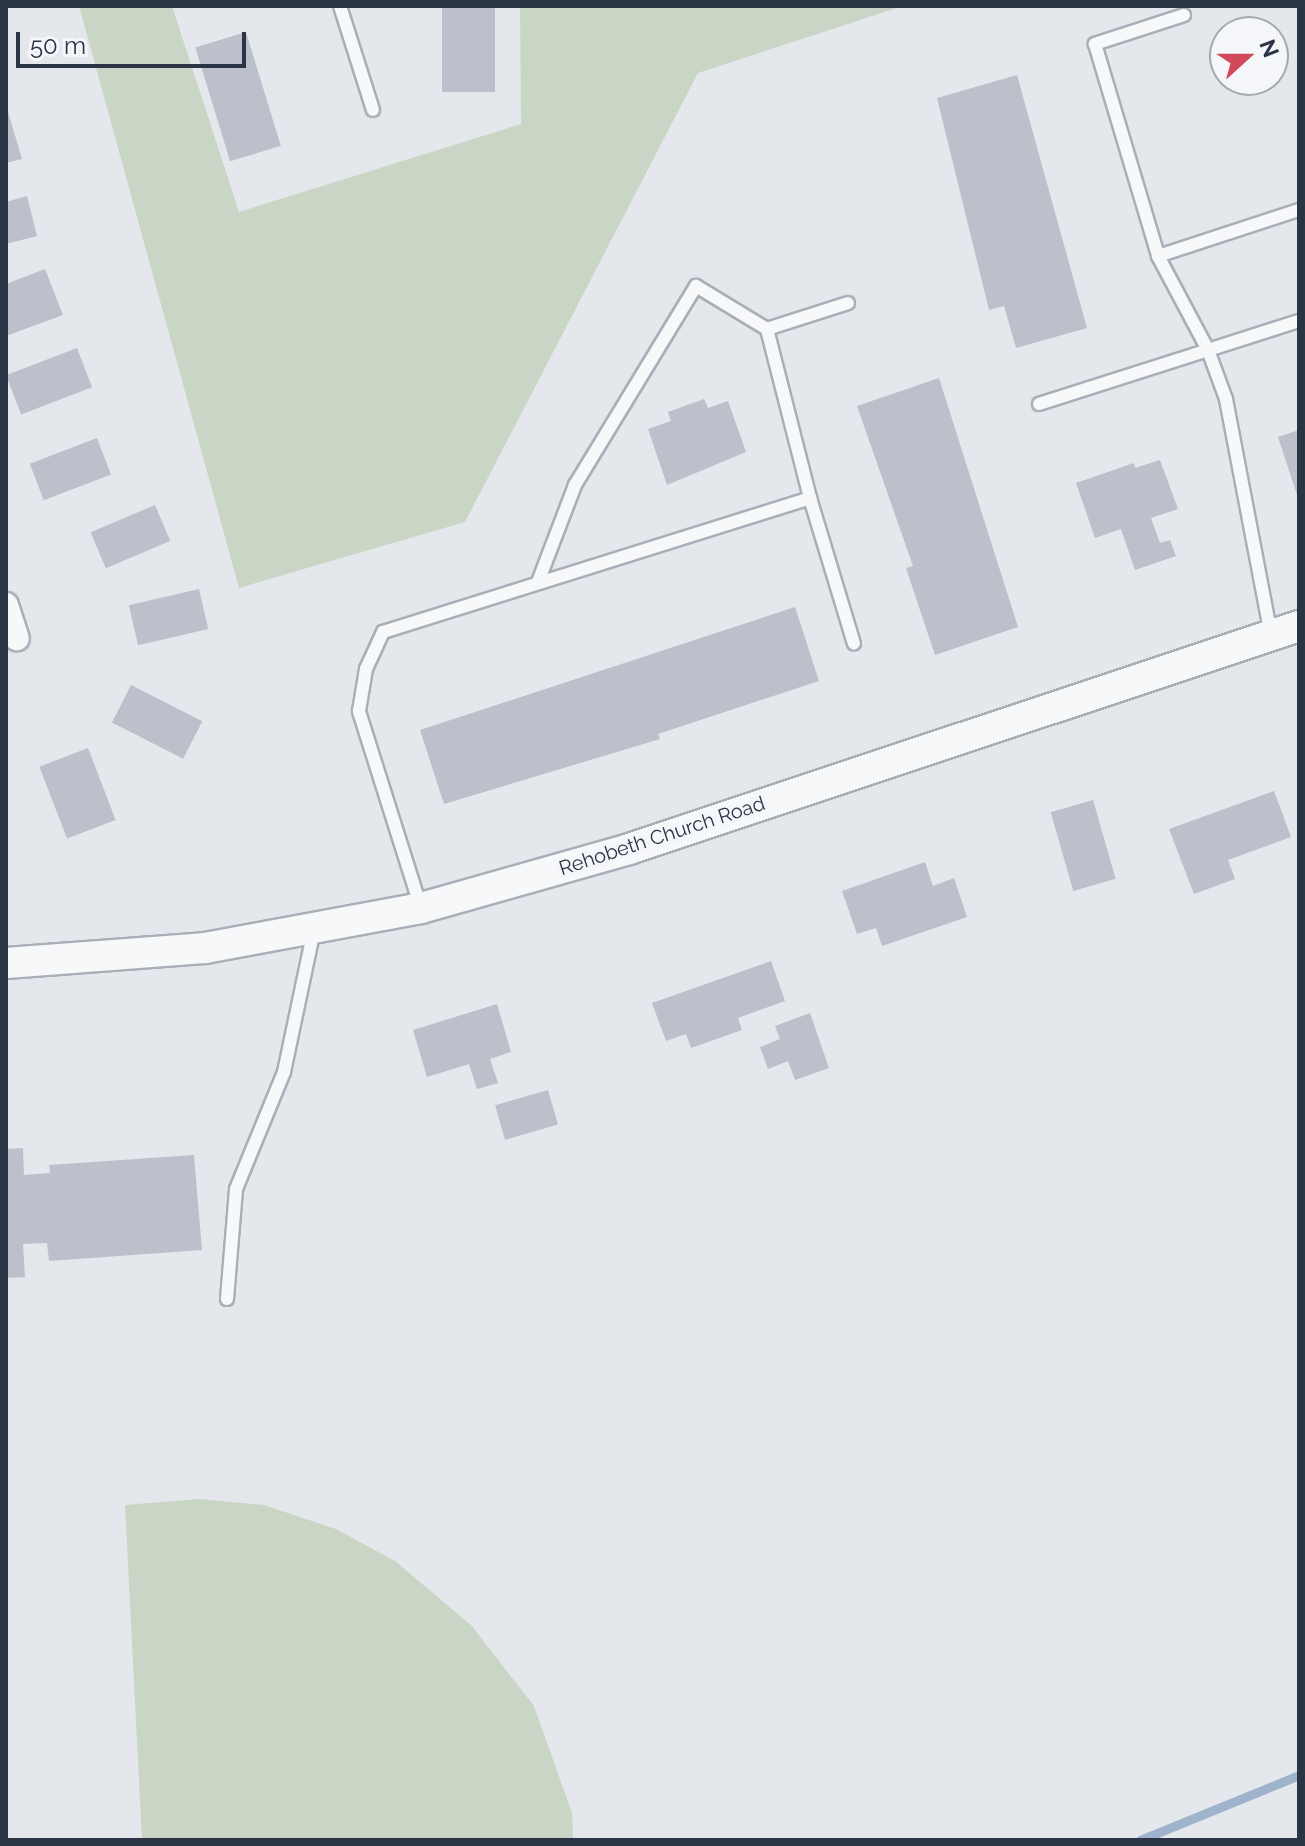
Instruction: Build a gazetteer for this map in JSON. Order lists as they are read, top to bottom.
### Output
{
  "streets": {
    "street": ["Rehobeth Church Road"]
  },
  "scale_bar": "50 m",
  "north": "right"
}
